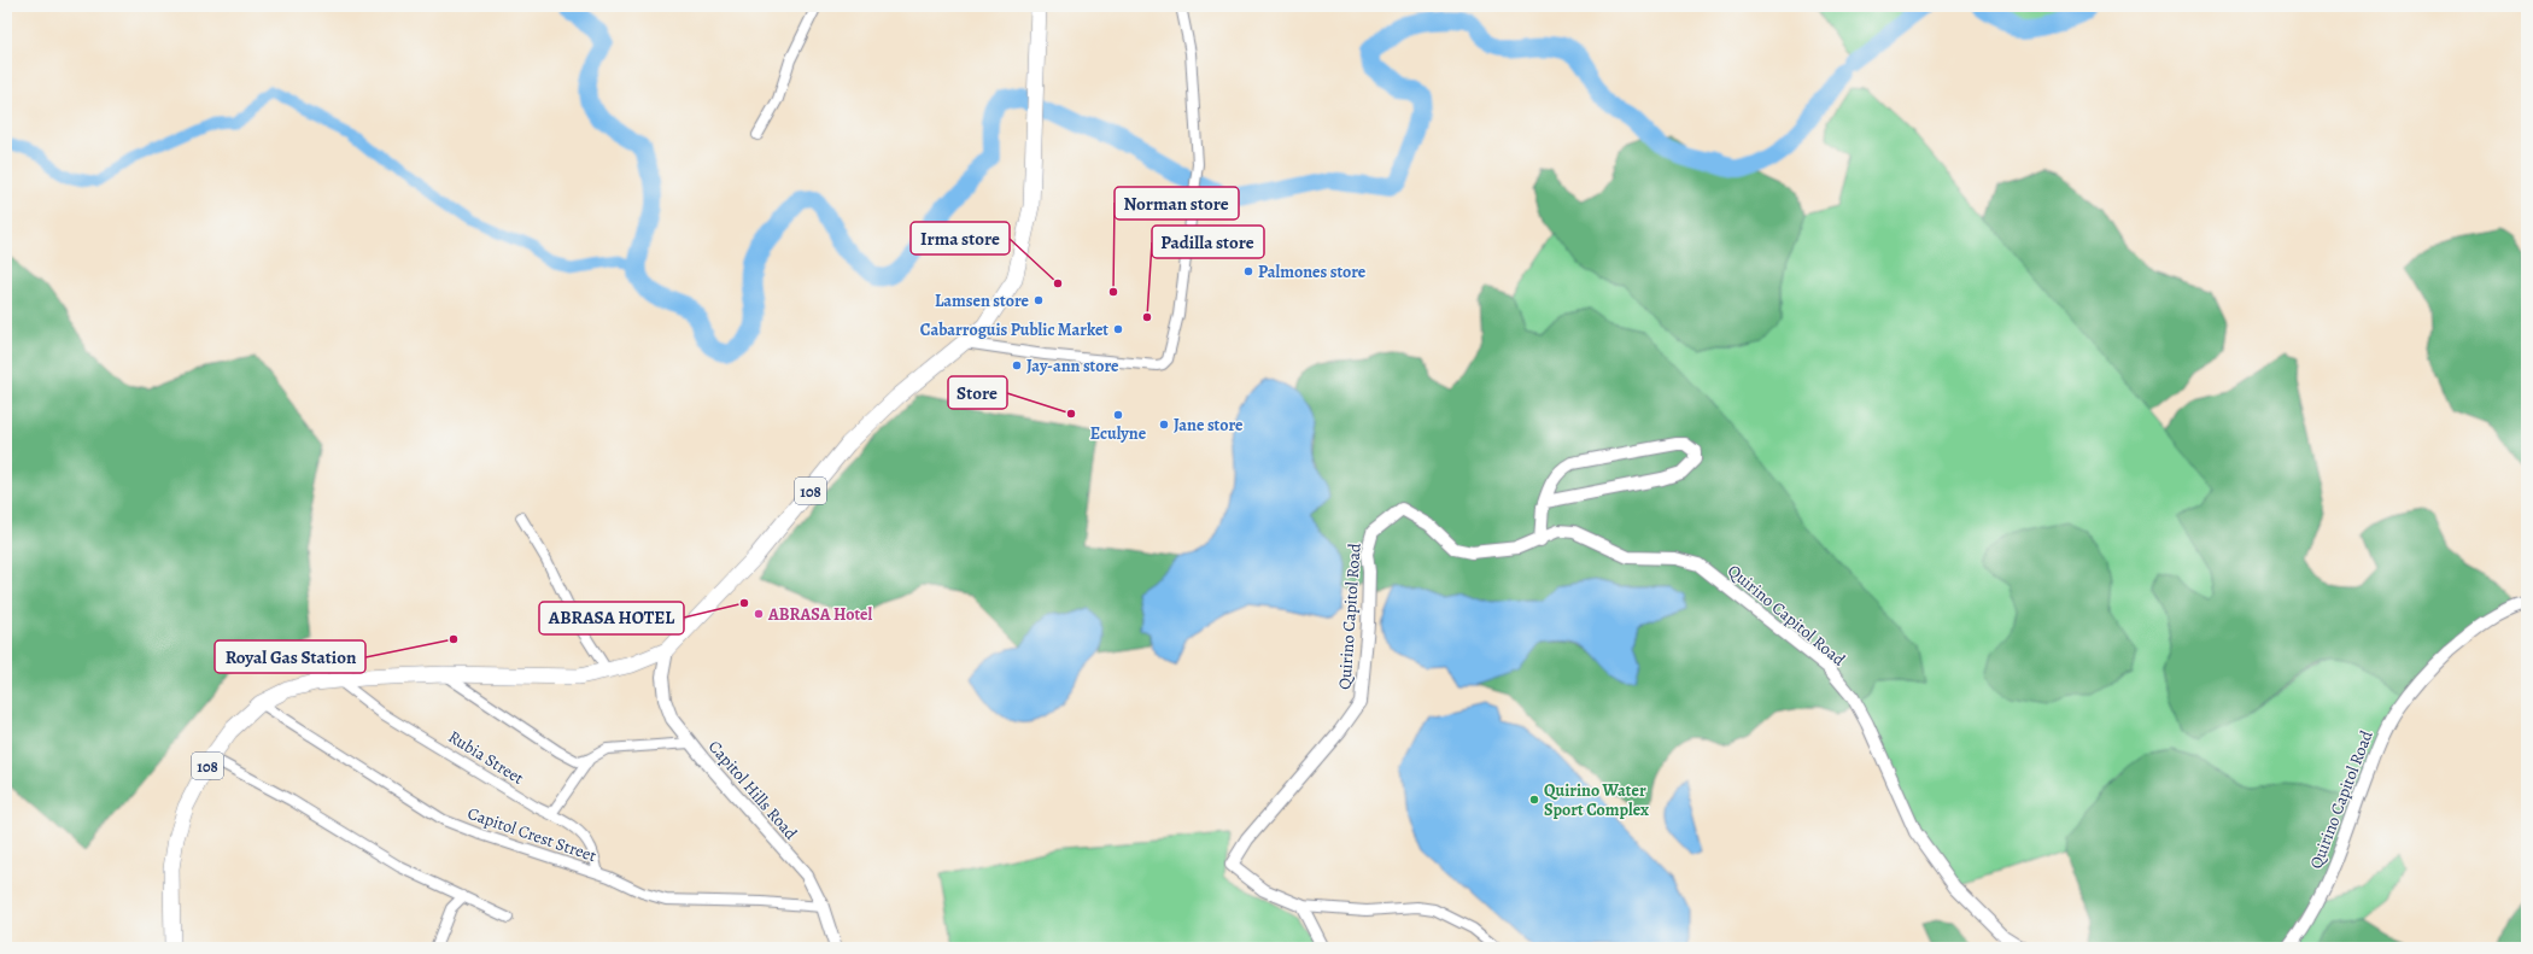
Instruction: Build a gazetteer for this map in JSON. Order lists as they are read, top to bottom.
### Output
{
  "streets": {
    "main road": ["108"],
    "street": [
      "Quirino Capitol Road",
      "Rubia Street",
      "Capitol Hills Road",
      "Capitol Crest Street"
    ]
  },
  "crossings": [
    ["108", "Rubia Street"],
    ["108", "Capitol Hills Road"],
    ["108", "Capitol Crest Street"],
    ["Rubia Street", "Capitol Crest Street"],
    ["Capitol Hills Road", "Capitol Crest Street"]
  ],
  "places": [
    "Palmones store",
    "Irma store",
    "Norman store",
    "Lamsen store",
    "Padilla store",
    "Cabarroguis Public Market",
    "Jay-ann store",
    "Store",
    "Eculyne",
    "Jane store",
    "ABRASA HOTEL",
    "ABRASA Hotel",
    "Royal Gas Station",
    "Quirino Water Sport Complex"
  ]
}
